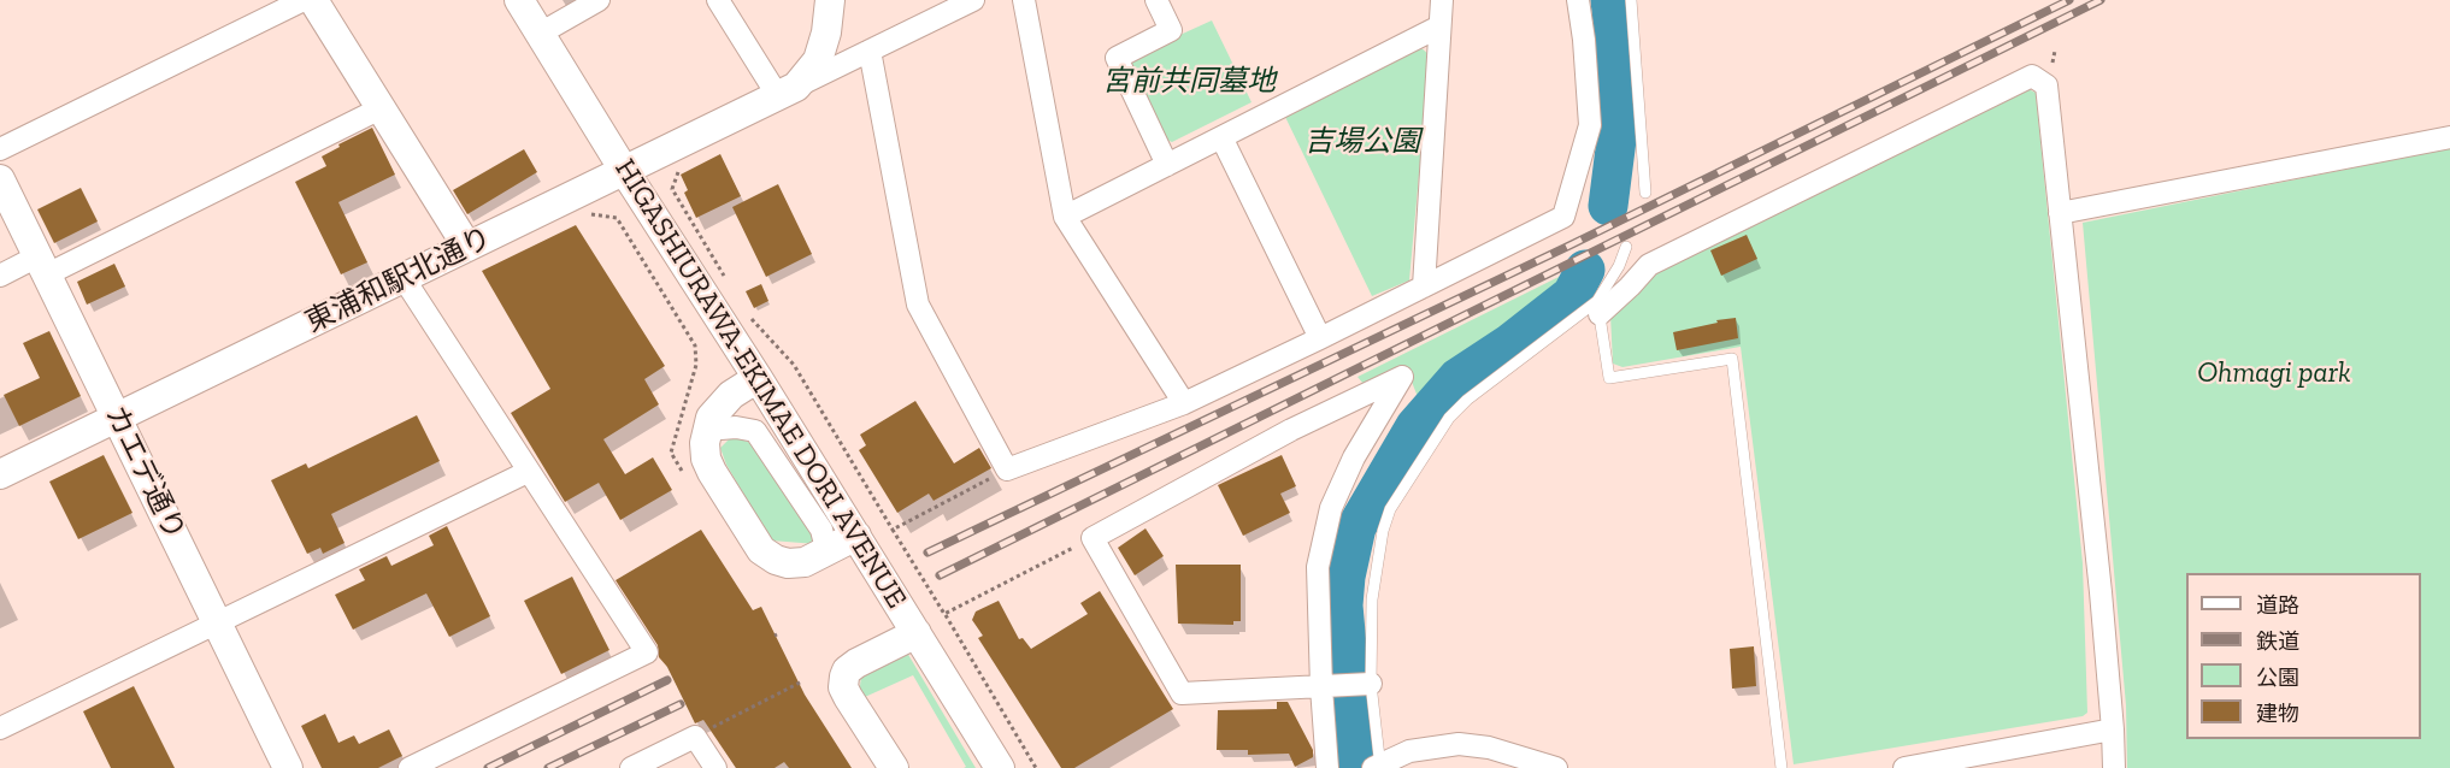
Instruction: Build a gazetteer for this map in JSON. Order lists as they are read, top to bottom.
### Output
{
  "streets": {
    "street": ["東浦和駅北通り", "HIGASHIURAWA-EKIMAE DORI AVENUE", "カエデ通り"]
  },
  "crossings": [
    ["東浦和駅北通り", "HIGASHIURAWA-EKIMAE DORI AVENUE"],
    ["東浦和駅北通り", "カエデ通り"]
  ],
  "parks": ["宮前共同墓地", "吉場公園", "Ohmagi park"],
  "legend": [
    "道路",
    "鉄道",
    "公園",
    "建物"
  ]
}
